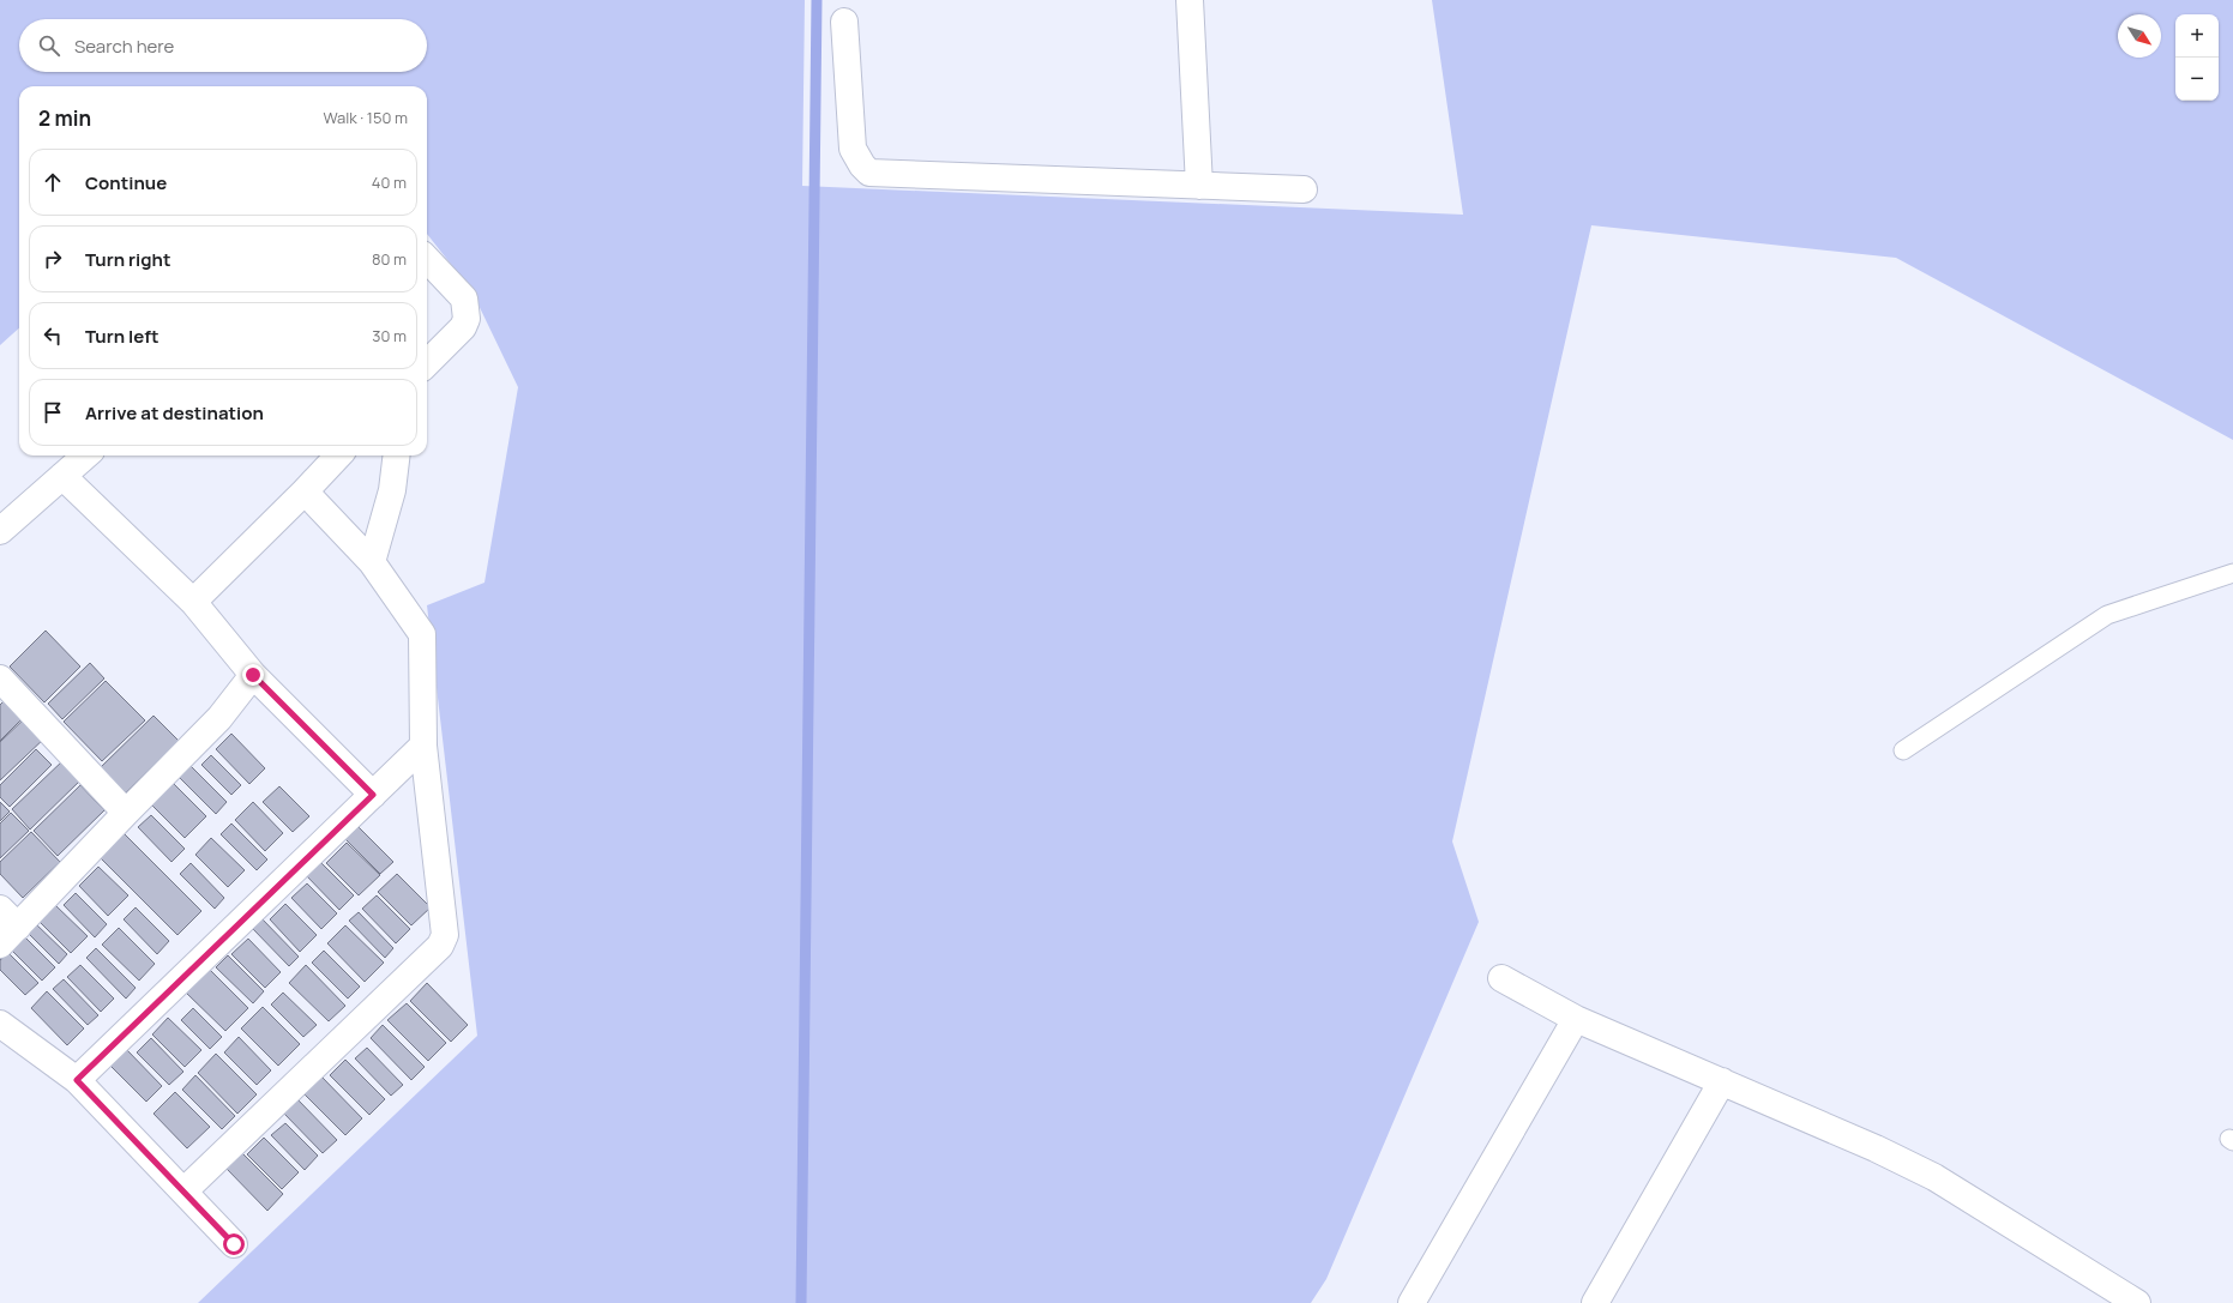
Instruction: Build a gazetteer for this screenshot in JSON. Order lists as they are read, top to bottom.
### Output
{
  "north": "bottom right",
  "page": {
    "map_buttons": ["+", "−"],
    "search": "Search here",
    "heading": ["2 min", "Walk · 150 m"],
    "list": [
      ["Continue", "40 m"],
      ["Turn right", "80 m"],
      ["Turn left", "30 m"],
      "Arrive at destination"
    ]
  }
}
